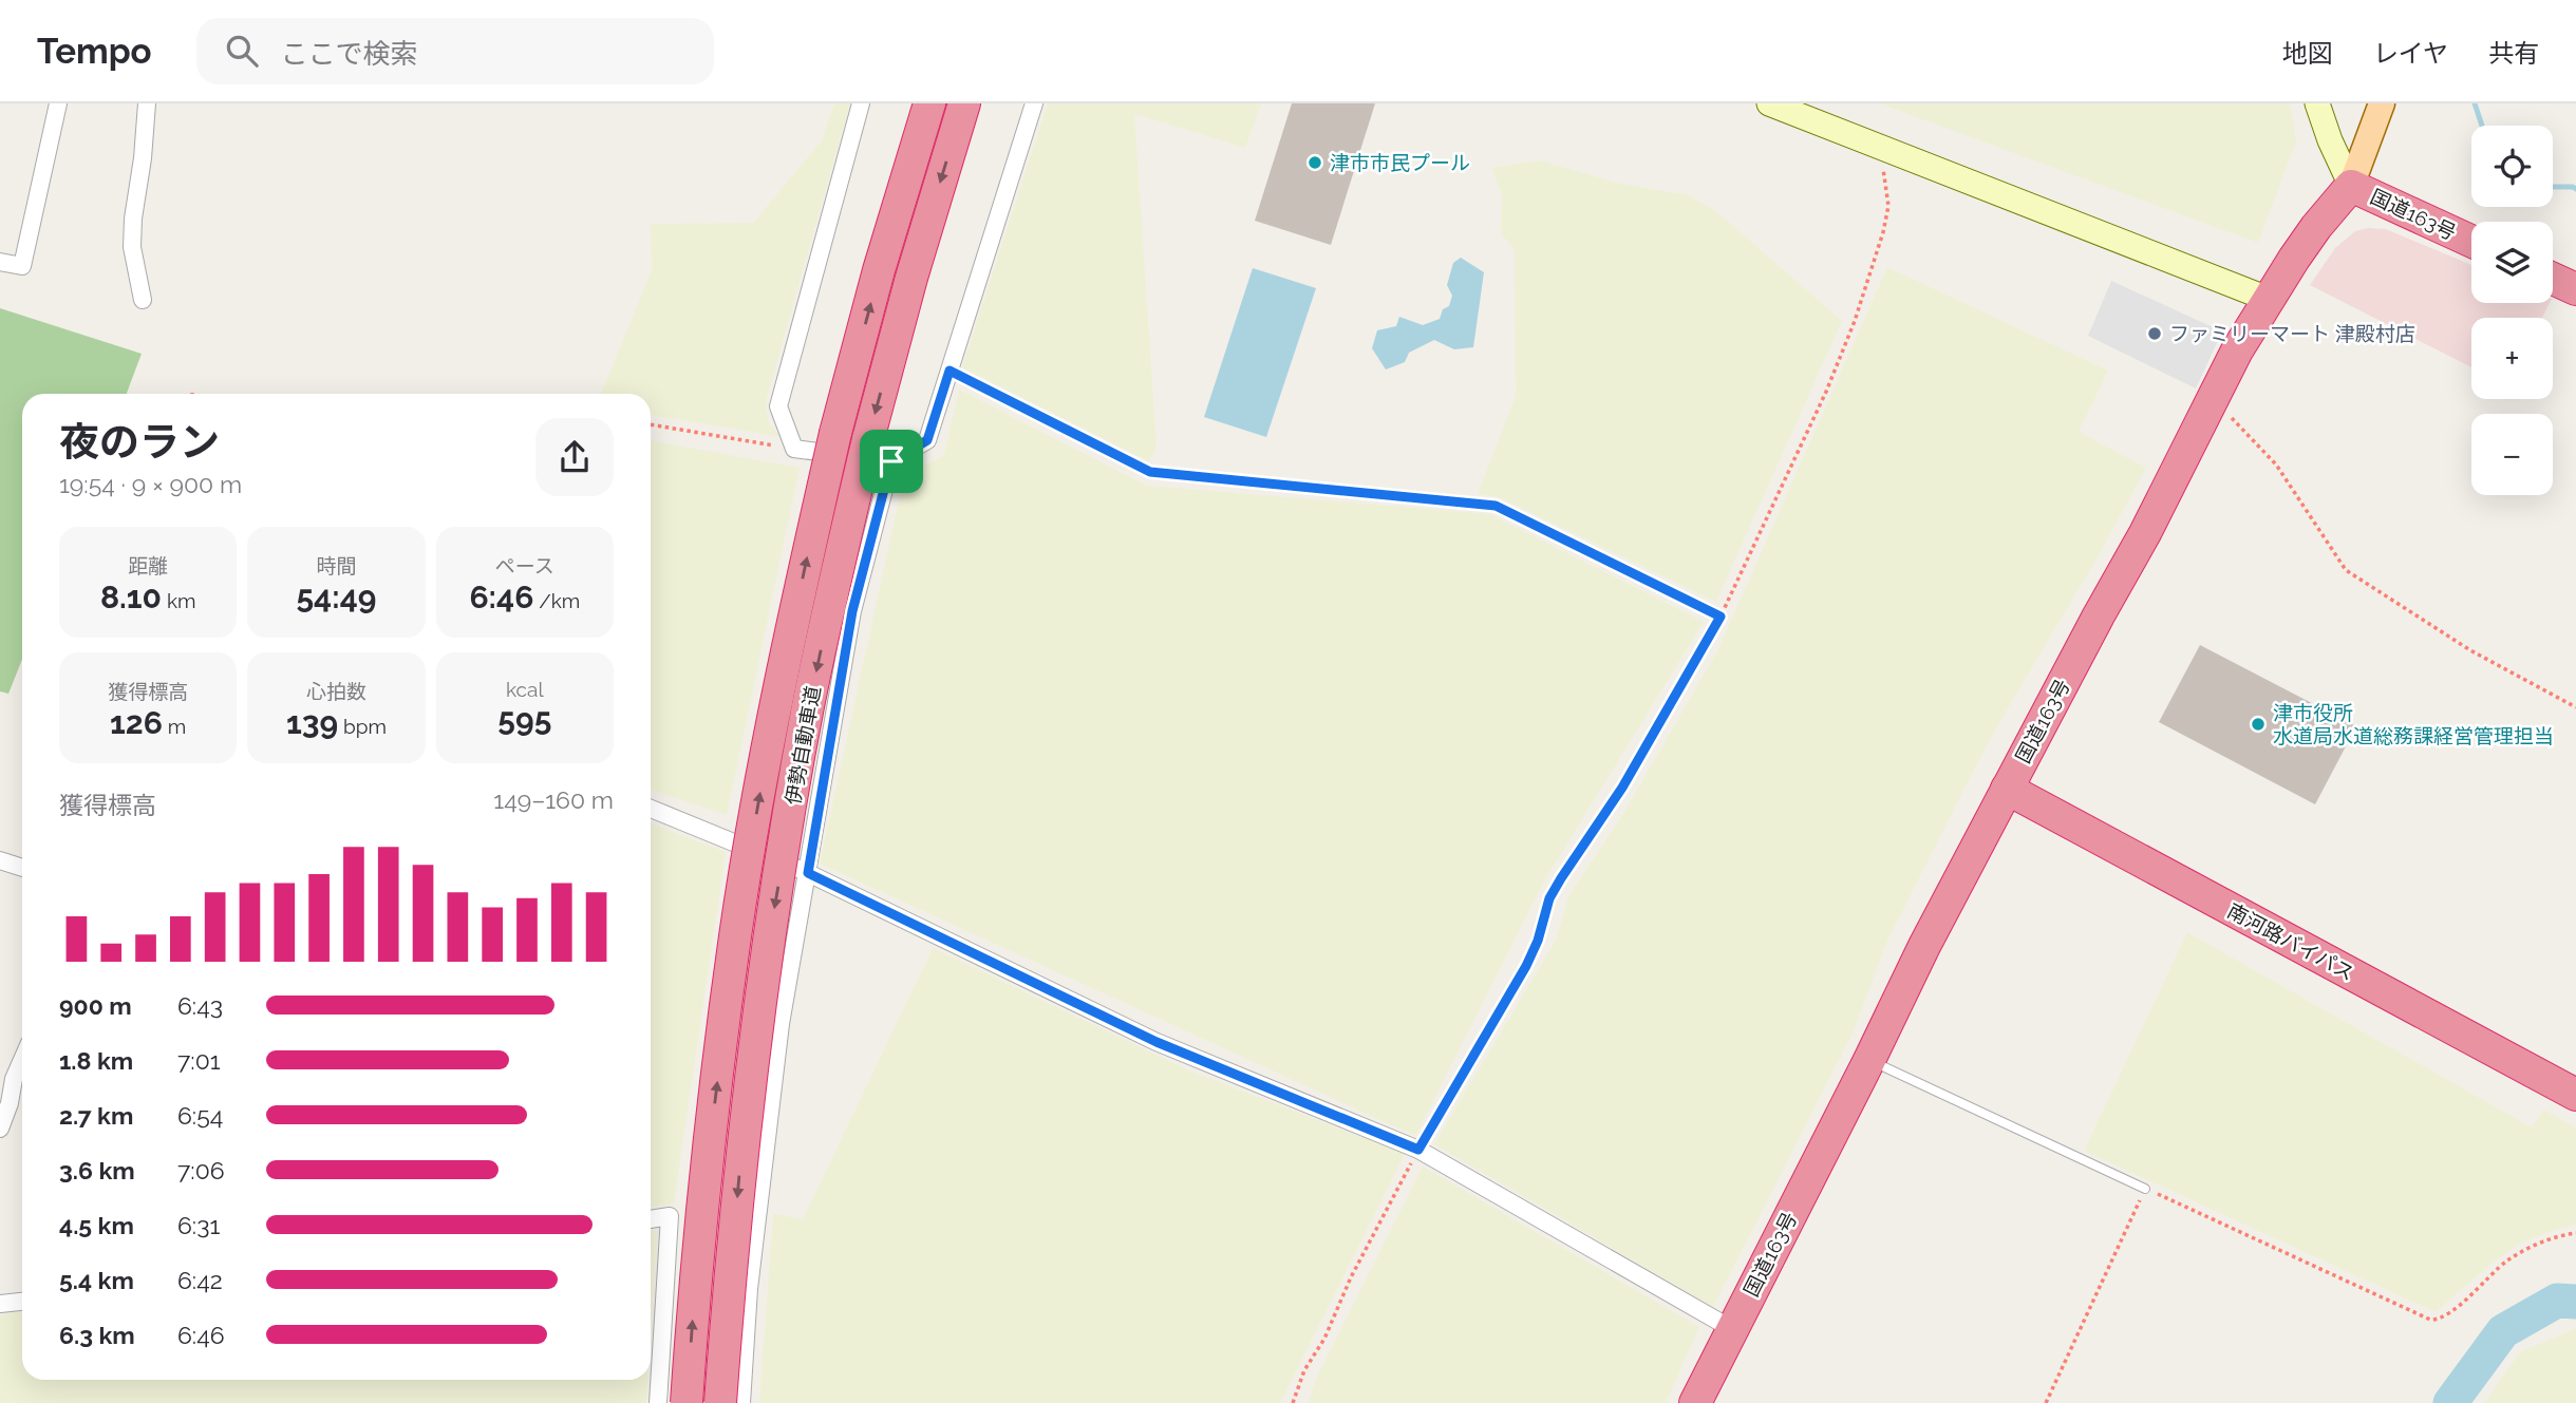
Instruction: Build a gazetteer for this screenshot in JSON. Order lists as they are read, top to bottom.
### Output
{
  "streets": {
    "highway": ["国道163号", "伊勢自動車道", "南河路バイパス"]
  },
  "crossings": [
    ["国道163号", "南河路バイパス"]
  ],
  "places": ["津市市民プール", "ファミリーマート 津殿村店", "津市役所 水道局水道総務課経営管理担当"],
  "page": {
    "header": "Tempo",
    "search": "ここで検索",
    "nav": ["地図", "レイヤ", "共有"],
    "map_buttons": ["+", "−"],
    "heading": ["夜のラン", "19:54 · 9 × 900 m"],
    "stats": [
      ["距離", "8.10 km"],
      ["時間", "54:49"],
      ["ペース", "6:46 /km"],
      ["獲得標高", "126 m"],
      ["心拍数", "139 bpm"],
      ["kcal", "595"]
    ],
    "chart": ["獲得標高", "149–160 m"],
    "list": [
      {
        "name": "900 m",
        "note": "6:43"
      },
      {
        "name": "1.8 km",
        "note": "7:01"
      },
      {
        "name": "2.7 km",
        "note": "6:54"
      },
      {
        "name": "3.6 km",
        "note": "7:06"
      },
      {
        "name": "4.5 km",
        "note": "6:31"
      },
      {
        "name": "5.4 km",
        "note": "6:42"
      },
      {
        "name": "6.3 km",
        "note": "6:46"
      }
    ]
  }
}
